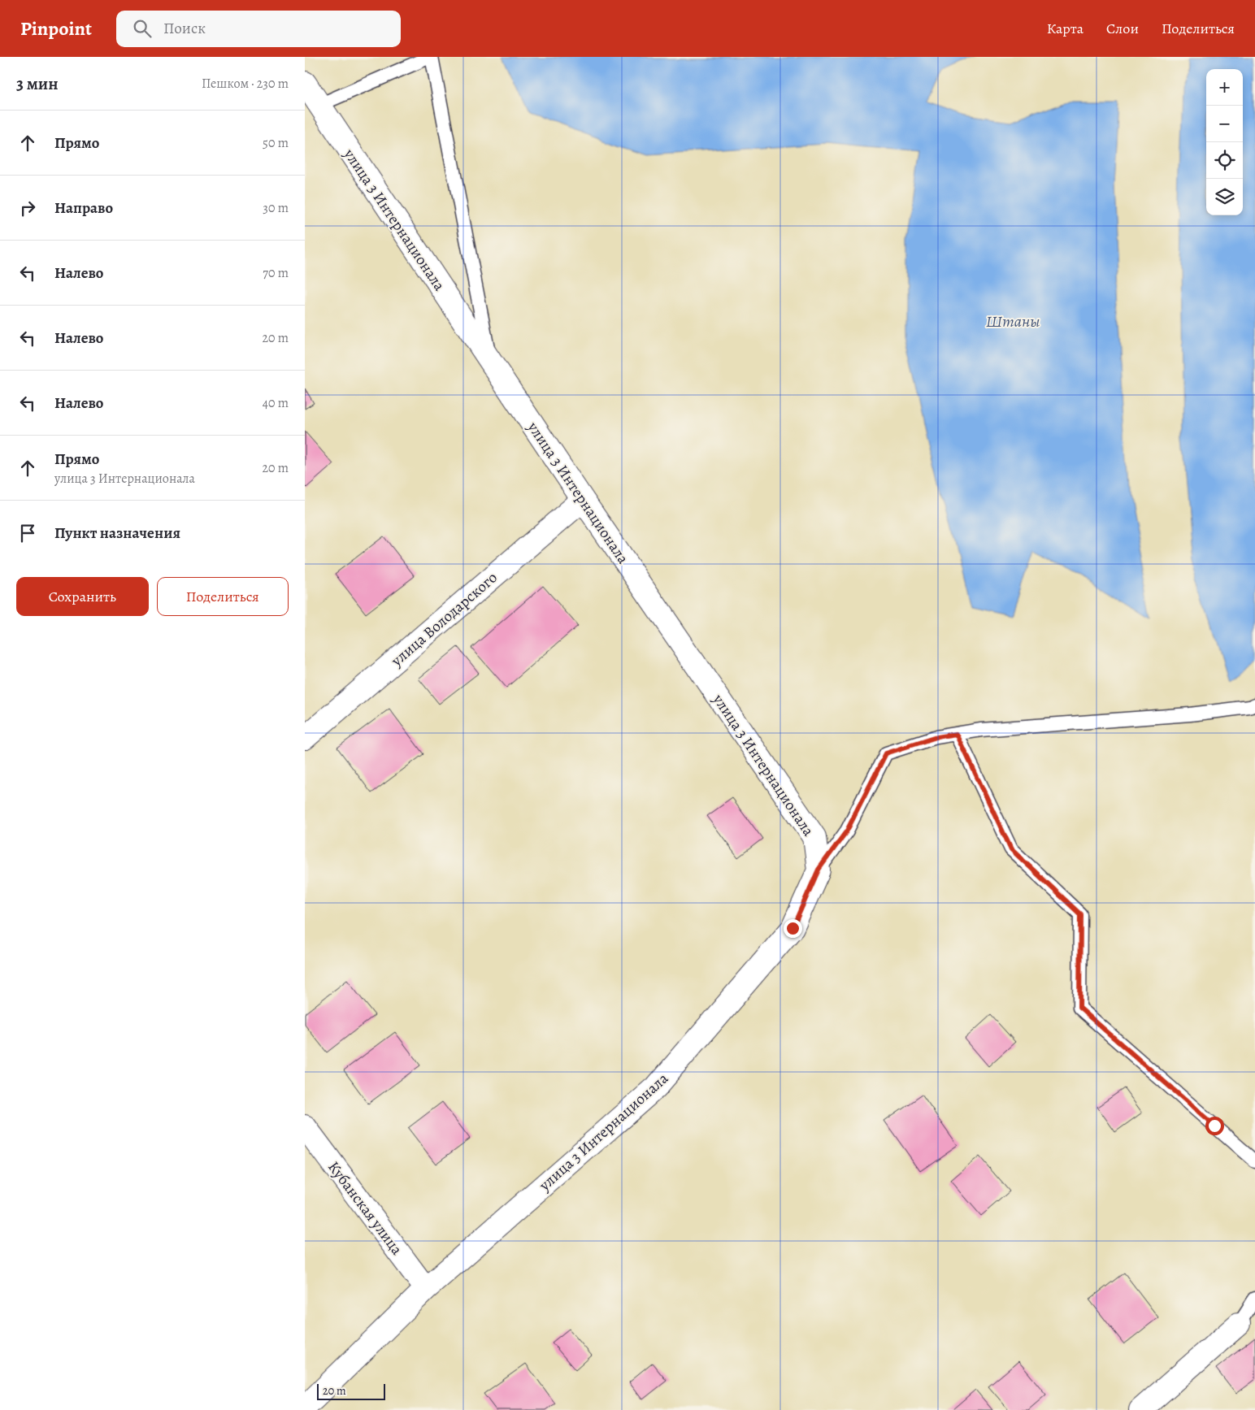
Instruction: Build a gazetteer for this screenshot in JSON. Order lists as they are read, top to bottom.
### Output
{
  "streets": {
    "street": ["улица 3 Интернационала", "улица Володарского", "Кубанская улица"]
  },
  "crossings": [
    ["улица 3 Интернационала", "улица Володарского"],
    ["улица 3 Интернационала", "Кубанская улица"]
  ],
  "water": ["Штаны"],
  "scale_bar": "20 m",
  "page": {
    "header": "Pinpoint",
    "search": "Поиск",
    "nav": ["Карта", "Слои", "Поделиться"],
    "heading": ["3 мин", "Пешком · 230 m"],
    "map_buttons": ["+", "−"],
    "list": [
      ["Прямо", "50 m"],
      ["Направо", "30 m"],
      ["Налево", "70 m"],
      ["Налево", "20 m"],
      ["Налево", "40 m"],
      ["Прямо", "улица 3 Интернационала", "20 m"],
      "Пункт назначения"
    ],
    "buttons": ["Сохранить", "Поделиться"],
    "scale": "20 m"
  }
}
